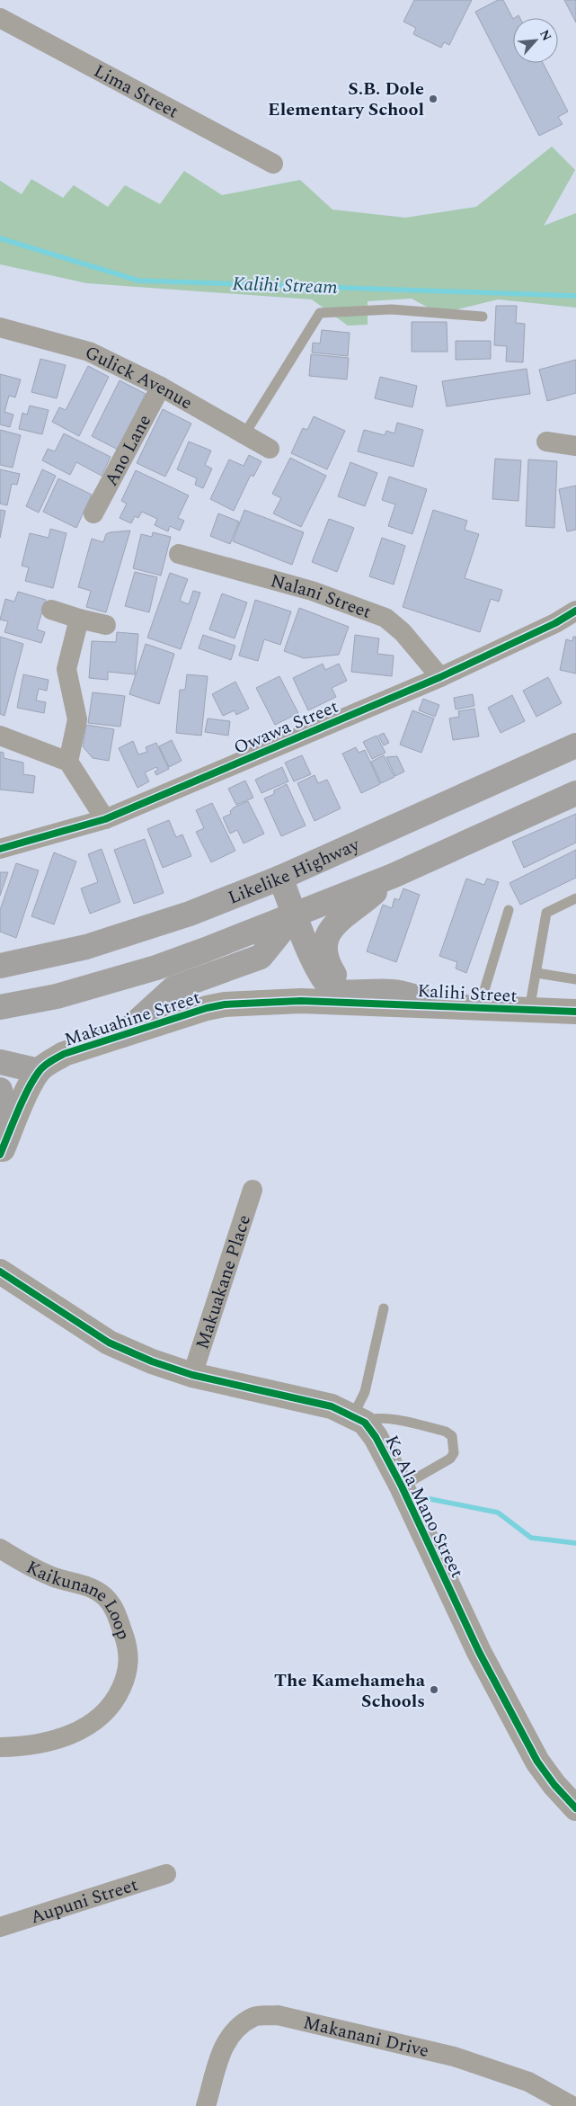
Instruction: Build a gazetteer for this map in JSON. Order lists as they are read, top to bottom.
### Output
{
  "streets": {
    "highway": ["Likelike Highway"],
    "street": [
      "Lima Street",
      "Gulick Avenue",
      "Ano Lane",
      "Nalani Street",
      "Owawa Street",
      "Kalihi Street",
      "Makuahine Street",
      "Makuakane Place",
      "Ke Ala Mano Street",
      "Kaikunane Loop",
      "Aupuni Street",
      "Makanani Drive"
    ]
  },
  "crossings": [
    ["Gulick Avenue", "Ano Lane"],
    ["Nalani Street", "Owawa Street"],
    ["Kalihi Street", "Makuahine Street"]
  ],
  "water": ["Kalihi Stream"],
  "places": ["S.B. Dole Elementary School", "The Kamehameha Schools"],
  "north": "top right"
}
